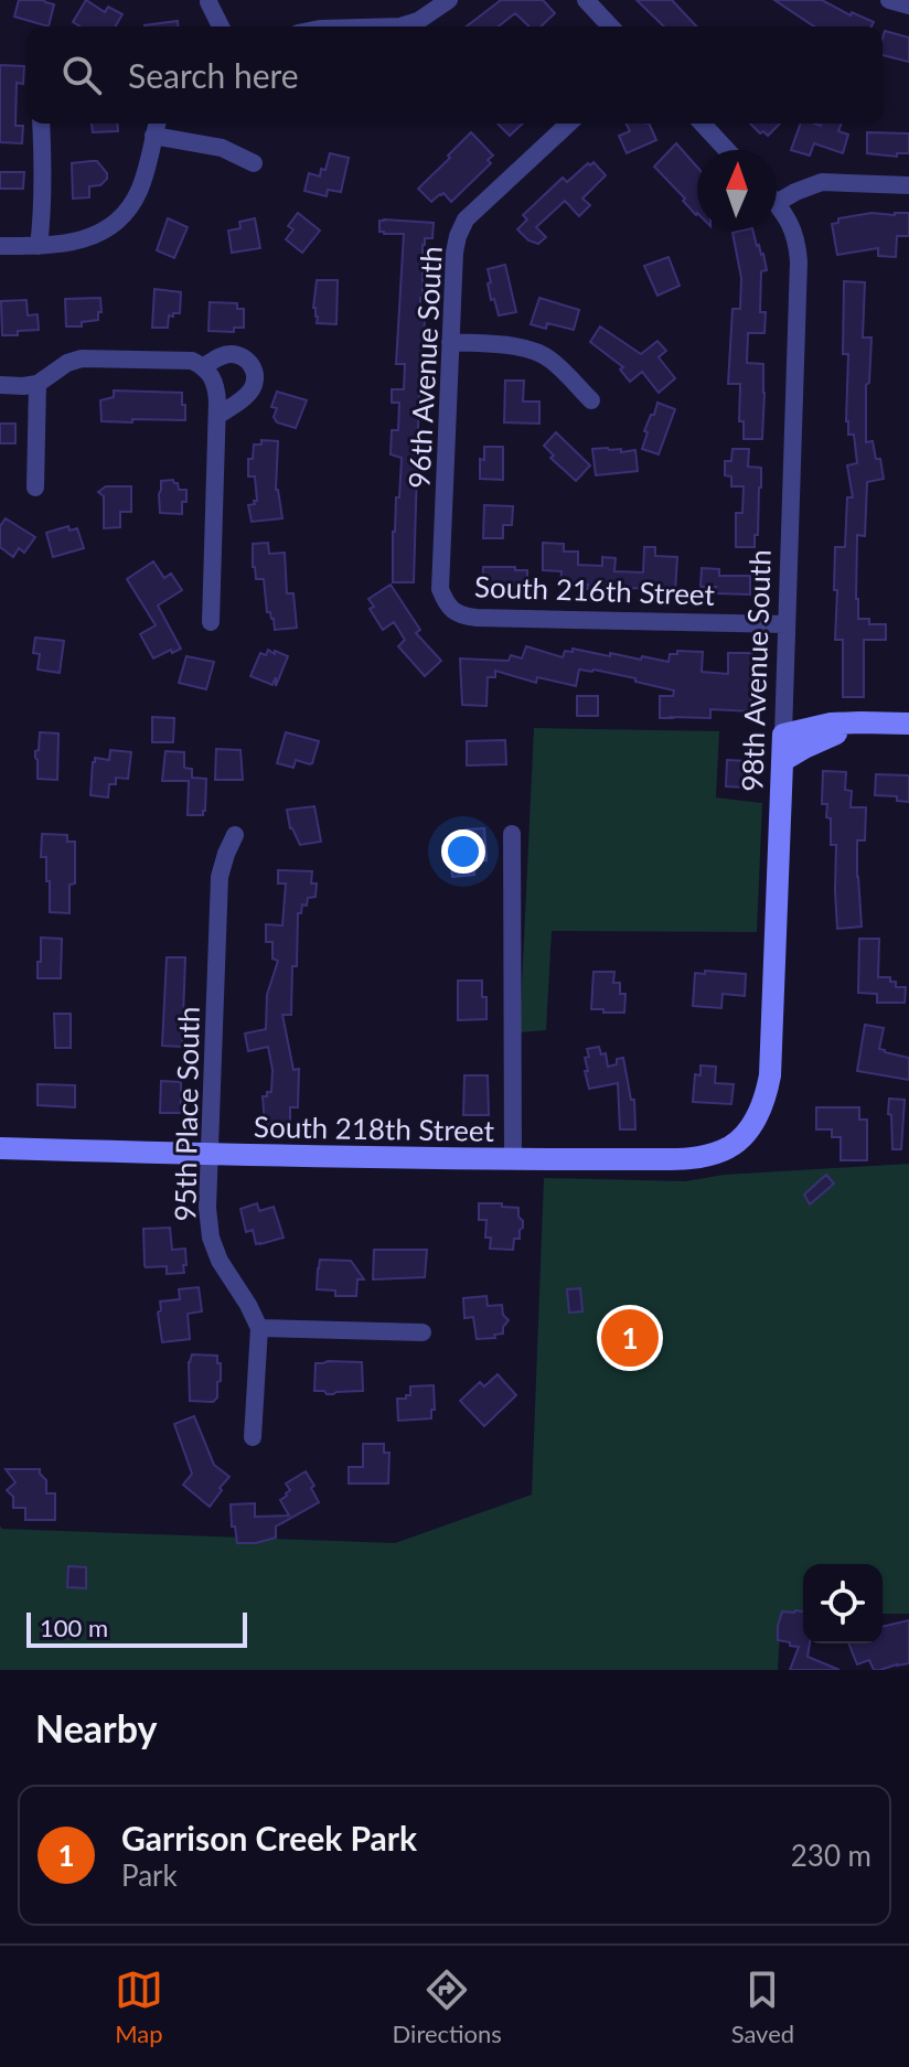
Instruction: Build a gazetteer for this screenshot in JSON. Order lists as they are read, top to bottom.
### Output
{
  "streets": {
    "street": [
      "96th Avenue South",
      "South 216th Street",
      "98th Avenue South",
      "95th Place South",
      "South 218th Street"
    ]
  },
  "crossings": [
    ["96th Avenue South", "South 216th Street"],
    ["South 216th Street", "98th Avenue South"],
    ["98th Avenue South", "South 218th Street"],
    ["95th Place South", "South 218th Street"]
  ],
  "scale_bar": "100 m",
  "north": "top",
  "page": {
    "search": "Search here",
    "pins": "1",
    "scale": "100 m",
    "heading": "Nearby",
    "list": [
      {
        "mark": "1",
        "name": "Garrison Creek Park",
        "note": "Park",
        "value": "230 m"
      }
    ],
    "nav": ["Map", "Directions", "Saved"]
  }
}
